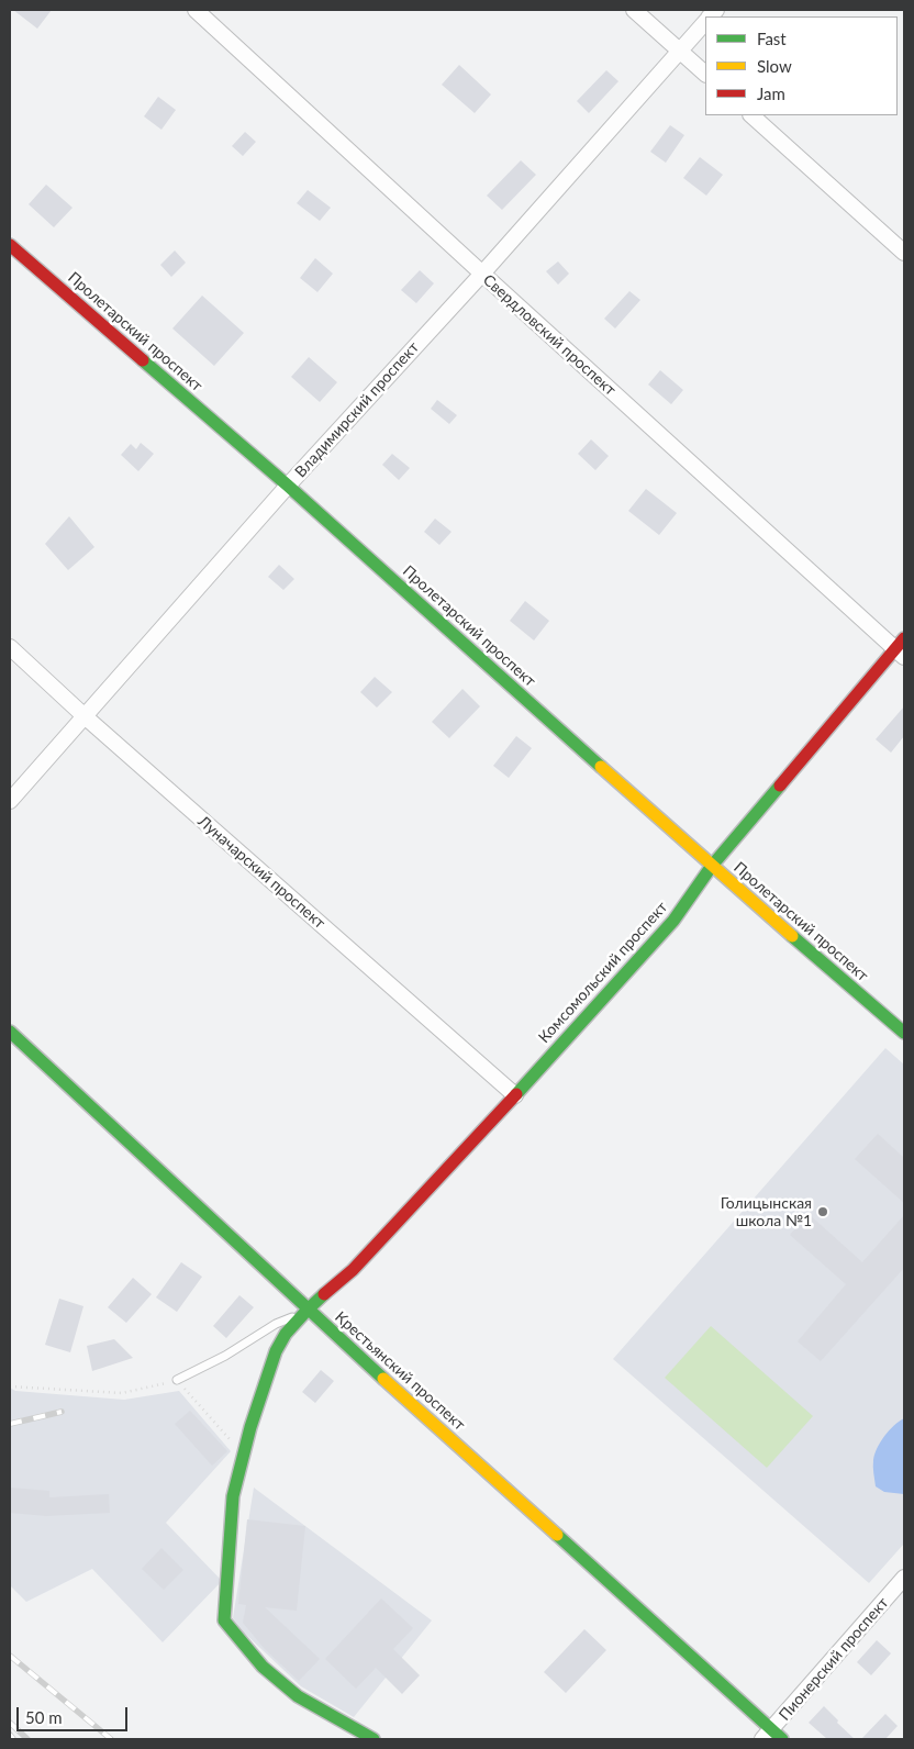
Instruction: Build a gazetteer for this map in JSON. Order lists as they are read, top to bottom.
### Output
{
  "streets": {
    "street": [
      "Пролетарский проспект",
      "Свердловский проспект",
      "Владимирский проспект",
      "Луначарский проспект",
      "Комсомольский проспект",
      "Крестьянский проспект",
      "Пионерский проспект"
    ]
  },
  "crossings": [
    ["Пролетарский проспект", "Владимирский проспект"],
    ["Пролетарский проспект", "Комсомольский проспект"],
    ["Свердловский проспект", "Владимирский проспект"],
    ["Свердловский проспект", "Комсомольский проспект"],
    ["Владимирский проспект", "Луначарский проспект"],
    ["Луначарский проспект", "Комсомольский проспект"],
    ["Комсомольский проспект", "Крестьянский проспект"],
    ["Крестьянский проспект", "Пионерский проспект"]
  ],
  "places": ["Голицынская школа №1"],
  "legend": ["Fast", "Slow", "Jam"],
  "scale_bar": "50 m"
}
